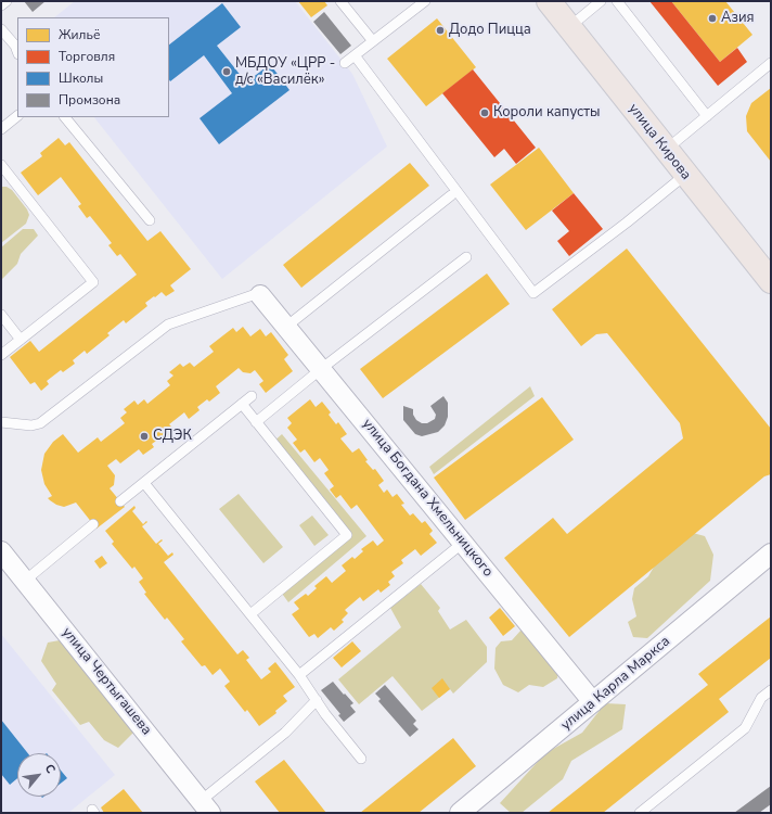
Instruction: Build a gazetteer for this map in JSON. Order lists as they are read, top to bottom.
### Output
{
  "streets": {
    "main road": ["улица Кирова"],
    "street": ["улица Богдана Хмельницкого", "улица Чертыгашева", "улица Карла Маркса"]
  },
  "crossings": [
    ["улица Богдана Хмельницкого", "улица Карла Маркса"]
  ],
  "places": [
    "Азия",
    "Додо Пицца",
    "МБДОУ «ЦРР - д/с «Василёк»",
    "Короли капусты",
    "СДЭК"
  ],
  "legend": [
    "Жильё",
    "Торговля",
    "Школы",
    "Промзона"
  ],
  "north": "top right"
}
